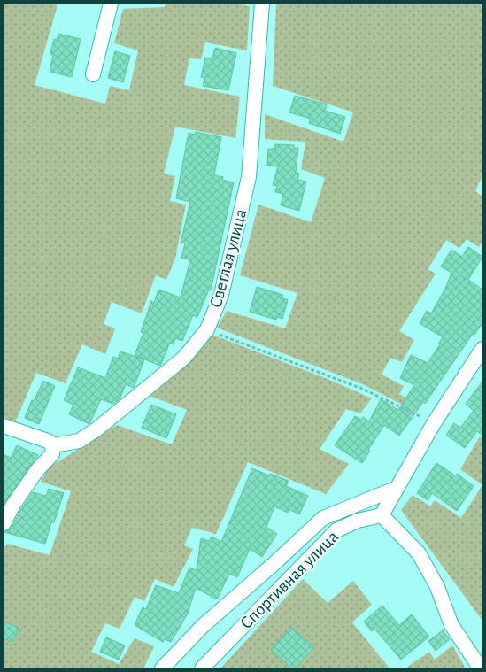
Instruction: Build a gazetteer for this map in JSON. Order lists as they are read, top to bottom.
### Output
{
  "streets": {
    "street": ["Светлая улица", "Спортивная улица"]
  }
}
